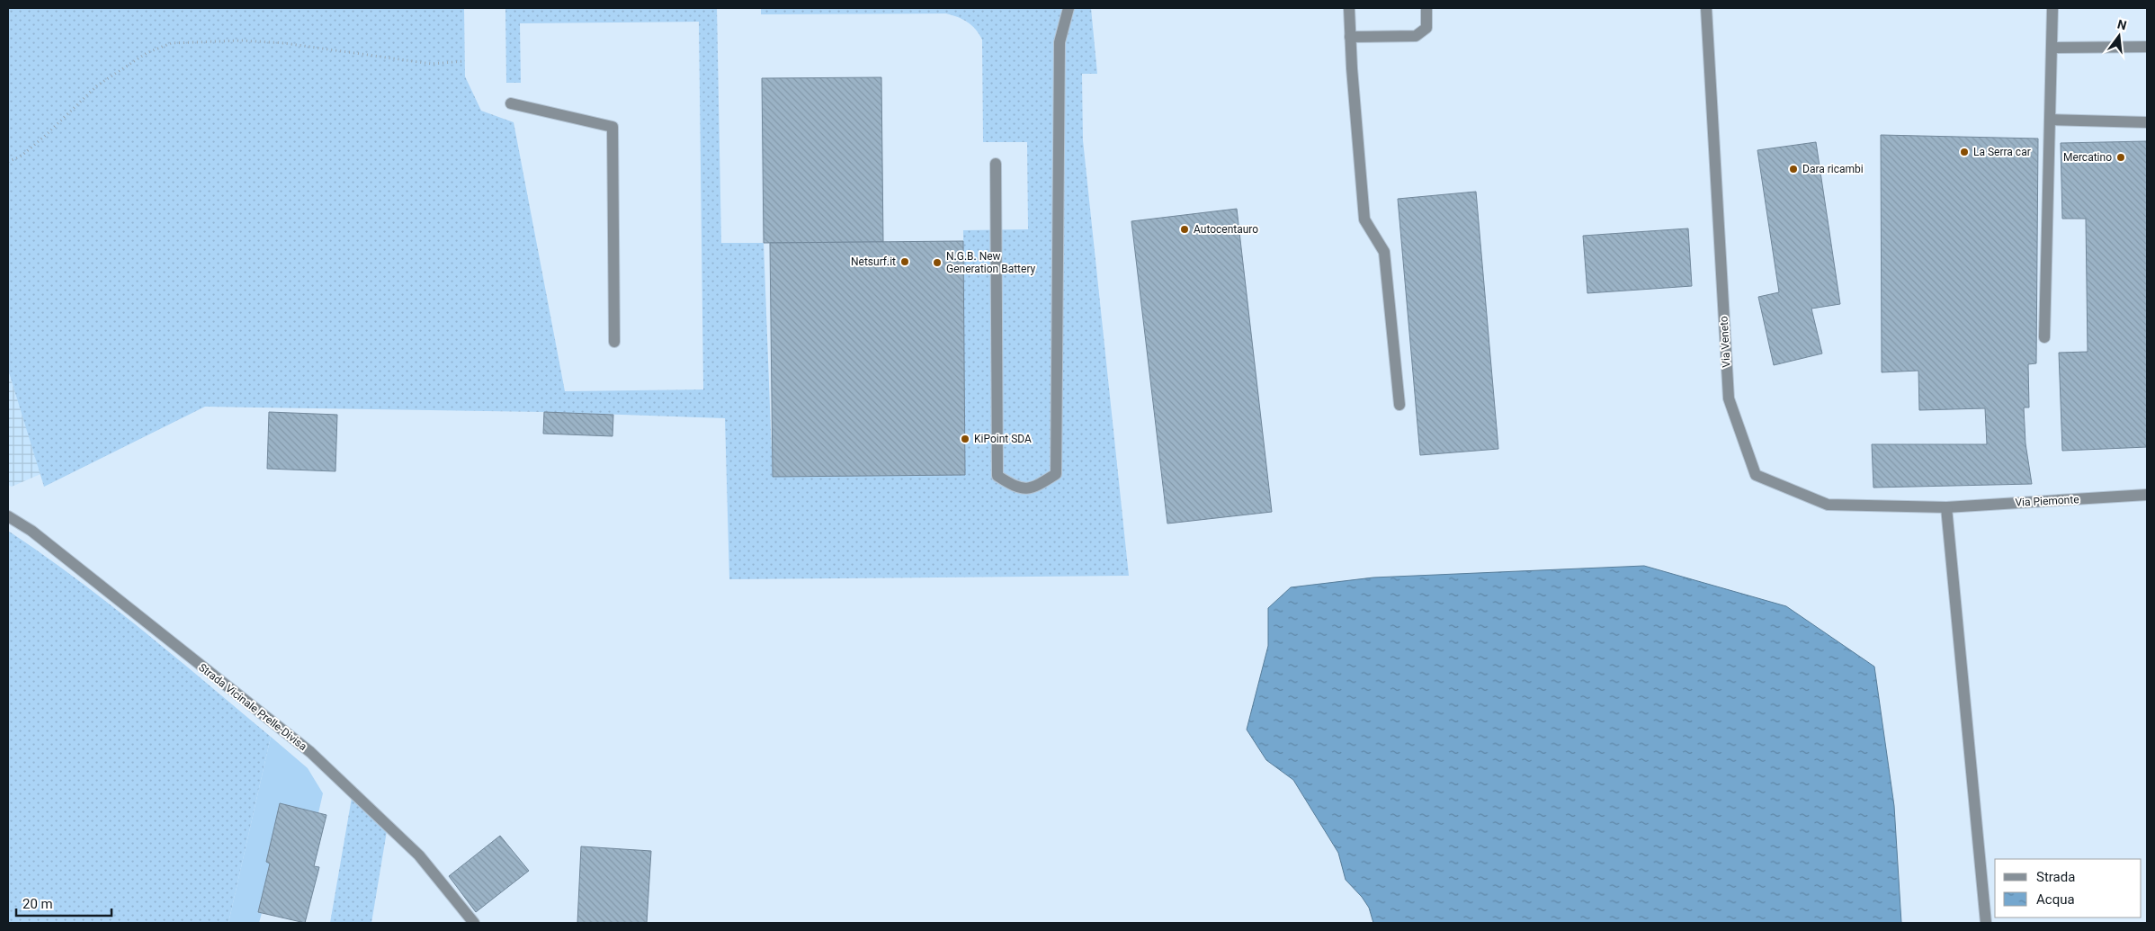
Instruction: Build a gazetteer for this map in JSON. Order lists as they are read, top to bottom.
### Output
{
  "streets": {
    "street": ["Via Veneto", "Via Piemonte", "Strada Vicinale Prelle-Divisa"]
  },
  "crossings": [
    ["Via Veneto", "Via Piemonte"]
  ],
  "places": [
    "La Serra car",
    "Mercatino",
    "Dara ricambi",
    "Autocentauro",
    "Netsurf.it",
    "N.G.B. New Generation Battery",
    "KiPoint SDA"
  ],
  "legend": ["Strada", "Acqua"],
  "scale_bar": "20 m",
  "north": "top"
}
